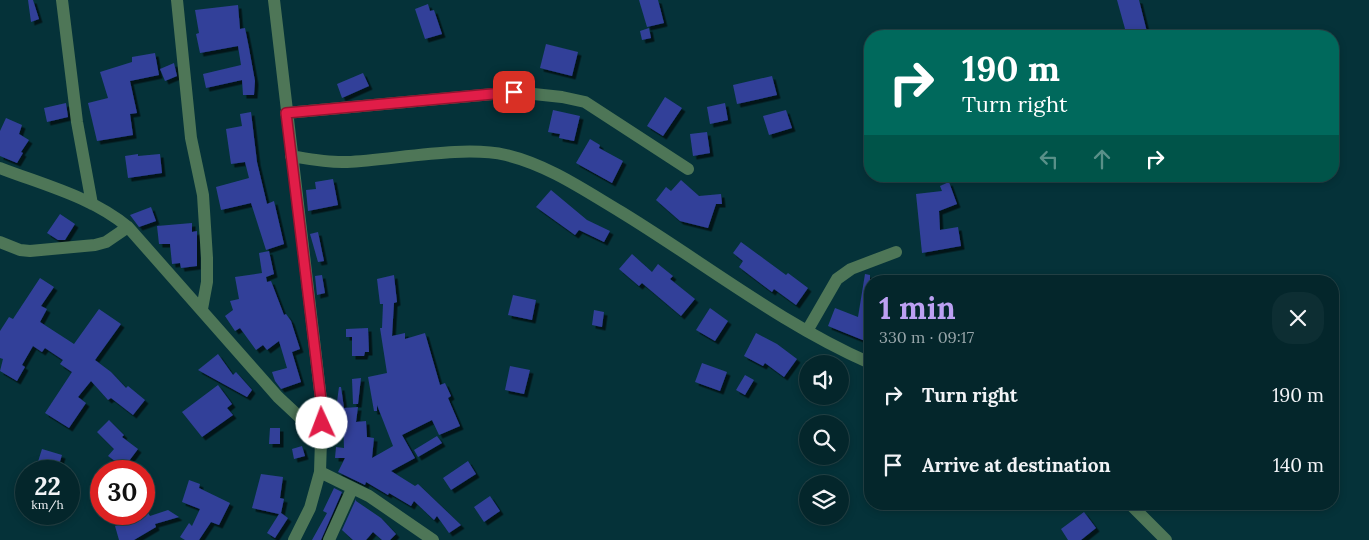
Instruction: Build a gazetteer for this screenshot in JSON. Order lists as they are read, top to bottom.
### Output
{
  "page": {
    "turn": ["190 m", "Turn right"],
    "heading": ["1 min", "330 m · 09:17"],
    "list": [
      {
        "name": "Turn right",
        "value": "190 m"
      },
      {
        "name": "Arrive at destination",
        "value": "140 m"
      }
    ],
    "speed": "22 km/h",
    "limit": "30"
  }
}
